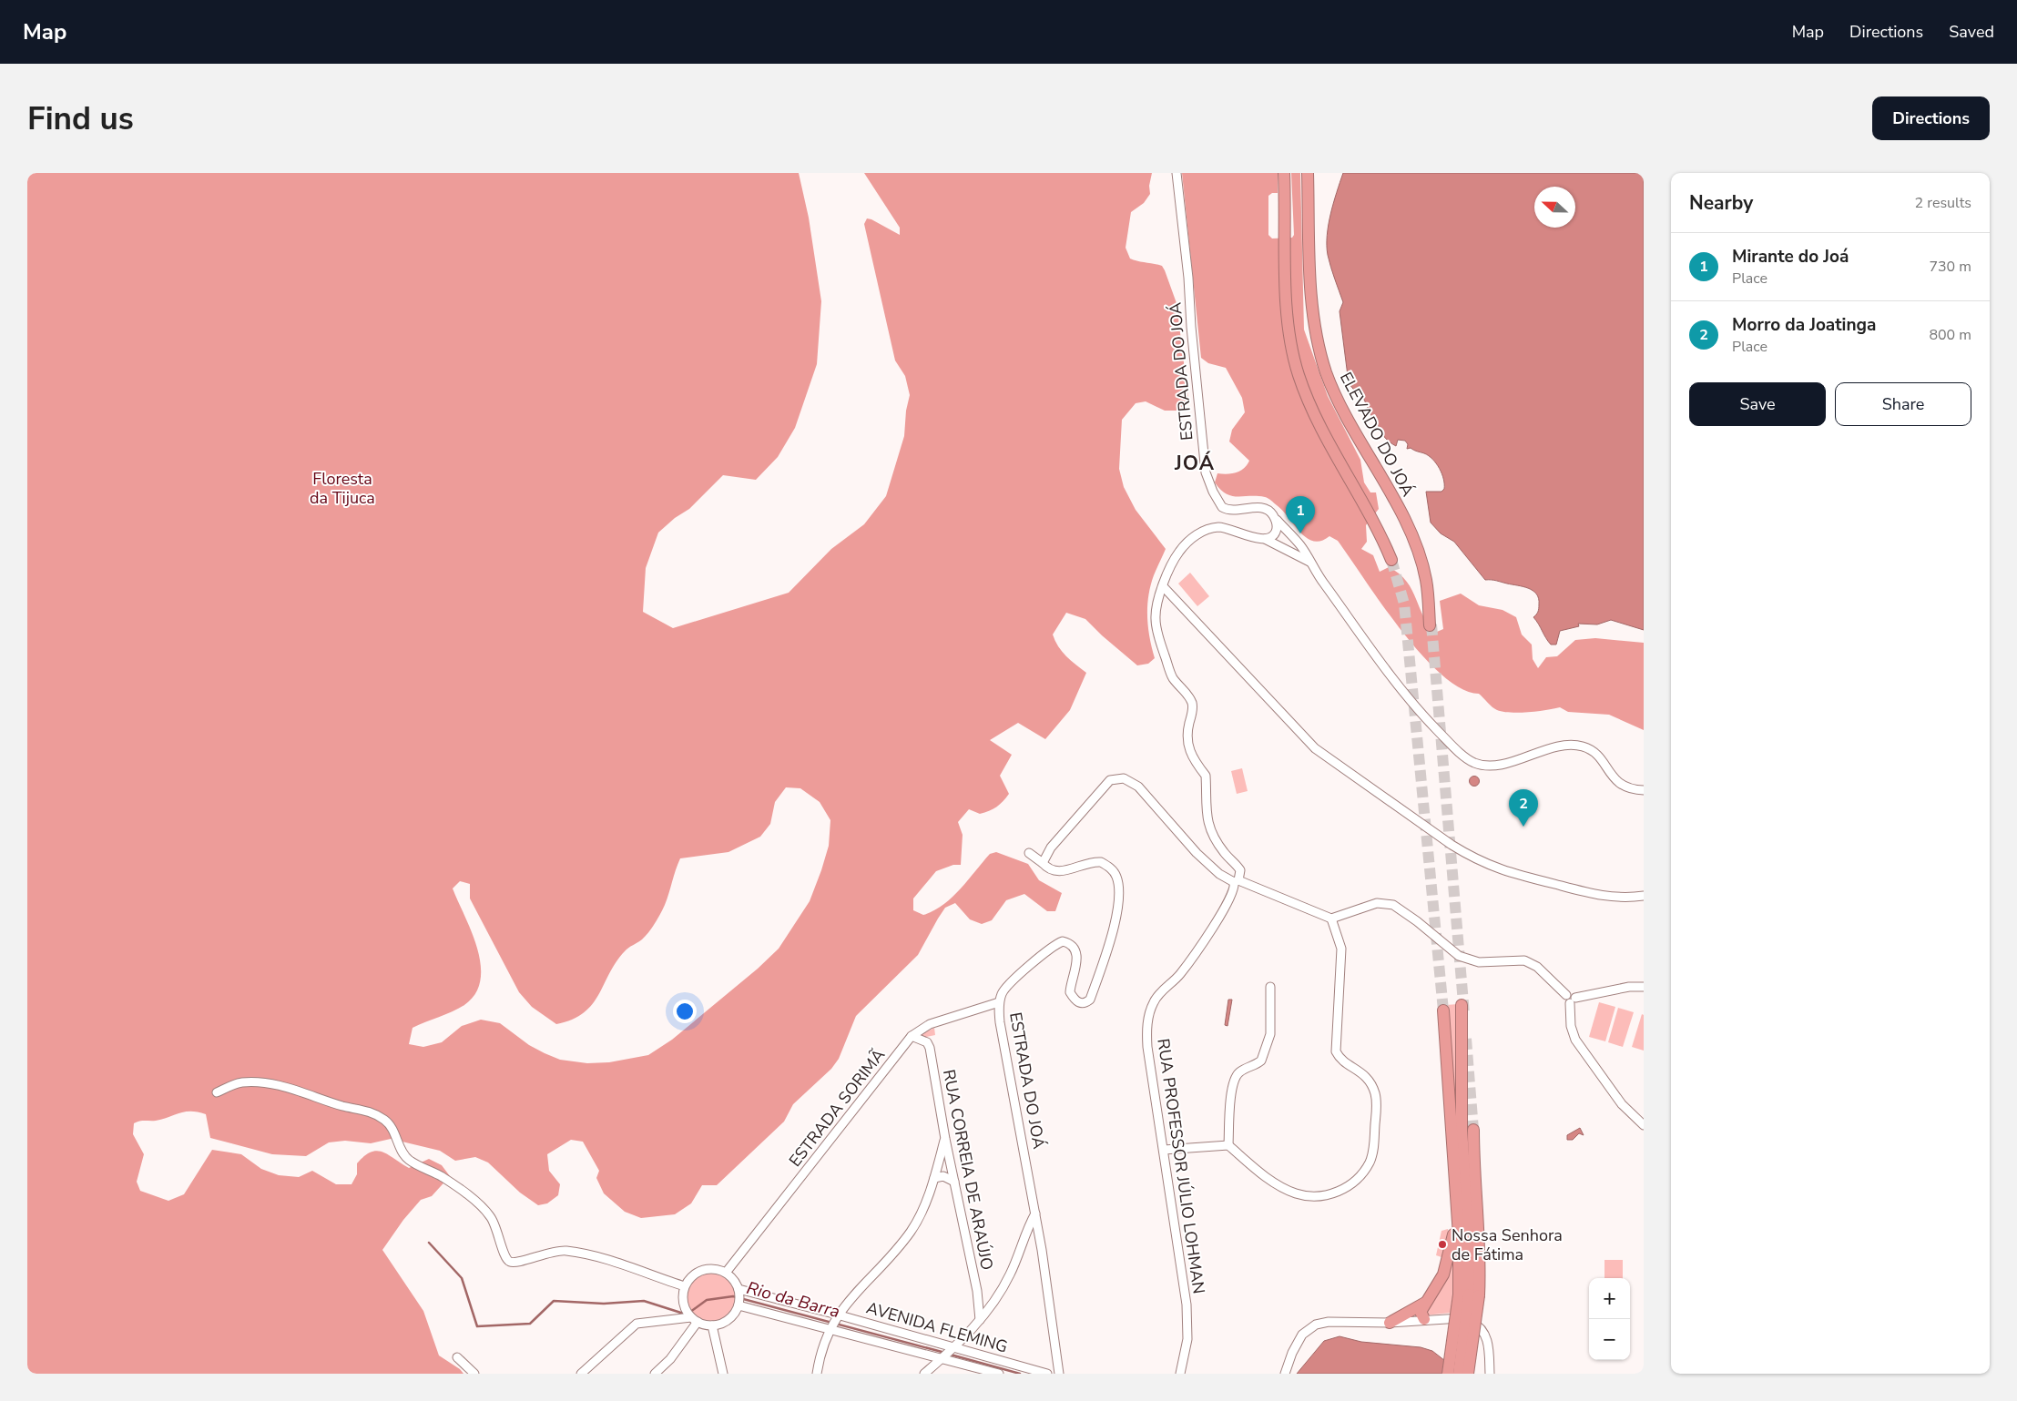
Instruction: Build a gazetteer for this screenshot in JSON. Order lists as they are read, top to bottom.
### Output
{
  "streets": {
    "highway": ["ELEVADO DO JOÁ"],
    "street": [
      "ESTRADA DO JOÁ",
      "ESTRADA SORIMÃ",
      "RUA PROFESSOR JÚLIO LOHMAN",
      "RUA CORREIA DE ARAÚJO",
      "AVENIDA FLEMING"
    ]
  },
  "crossings": [
    ["ESTRADA DO JOÁ", "ESTRADA SORIMÃ"],
    ["ESTRADA SORIMÃ", "RUA CORREIA DE ARAÚJO"],
    ["ESTRADA SORIMÃ", "AVENIDA FLEMING"]
  ],
  "districts": ["JOÁ"],
  "water": ["Rio da Barra"],
  "parks": ["Floresta da Tijuca"],
  "places": ["Nossa Senhora de Fátima"],
  "north": "left",
  "page": {
    "header": "Map",
    "nav": ["Map", "Directions", "Saved"],
    "buttons": [
      "Directions",
      ["Save", "Share"]
    ],
    "title": "Find us",
    "heading": ["Nearby", "2 results"],
    "list": [
      {
        "mark": "1",
        "name": "Mirante do Joá",
        "note": "Place",
        "value": "730 m"
      },
      {
        "mark": "2",
        "name": "Morro da Joatinga",
        "note": "Place",
        "value": "800 m"
      }
    ],
    "pins": ["1", "2"],
    "map_buttons": ["+", "−"]
  }
}
